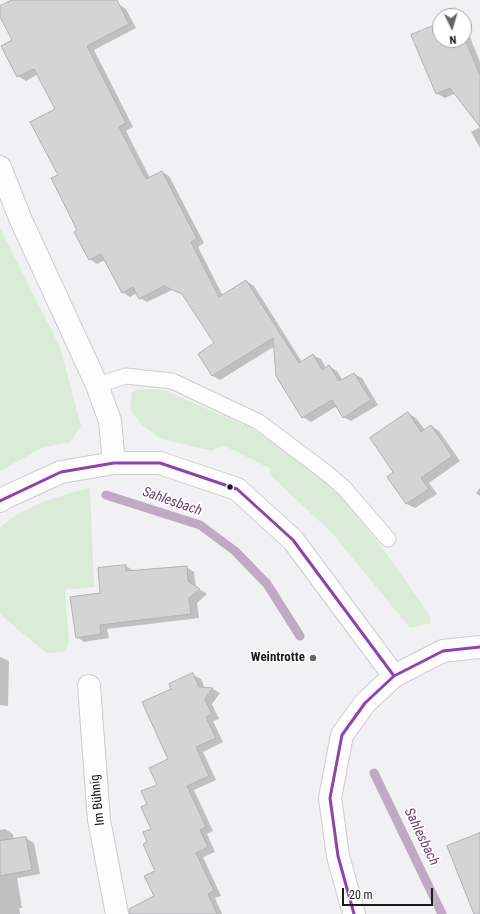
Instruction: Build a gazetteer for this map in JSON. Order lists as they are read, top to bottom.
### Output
{
  "streets": {
    "street": ["Im Bühnig"]
  },
  "water": ["Sahlesbach"],
  "places": ["Weintrotte"],
  "scale_bar": "20 m",
  "north": "bottom"
}
